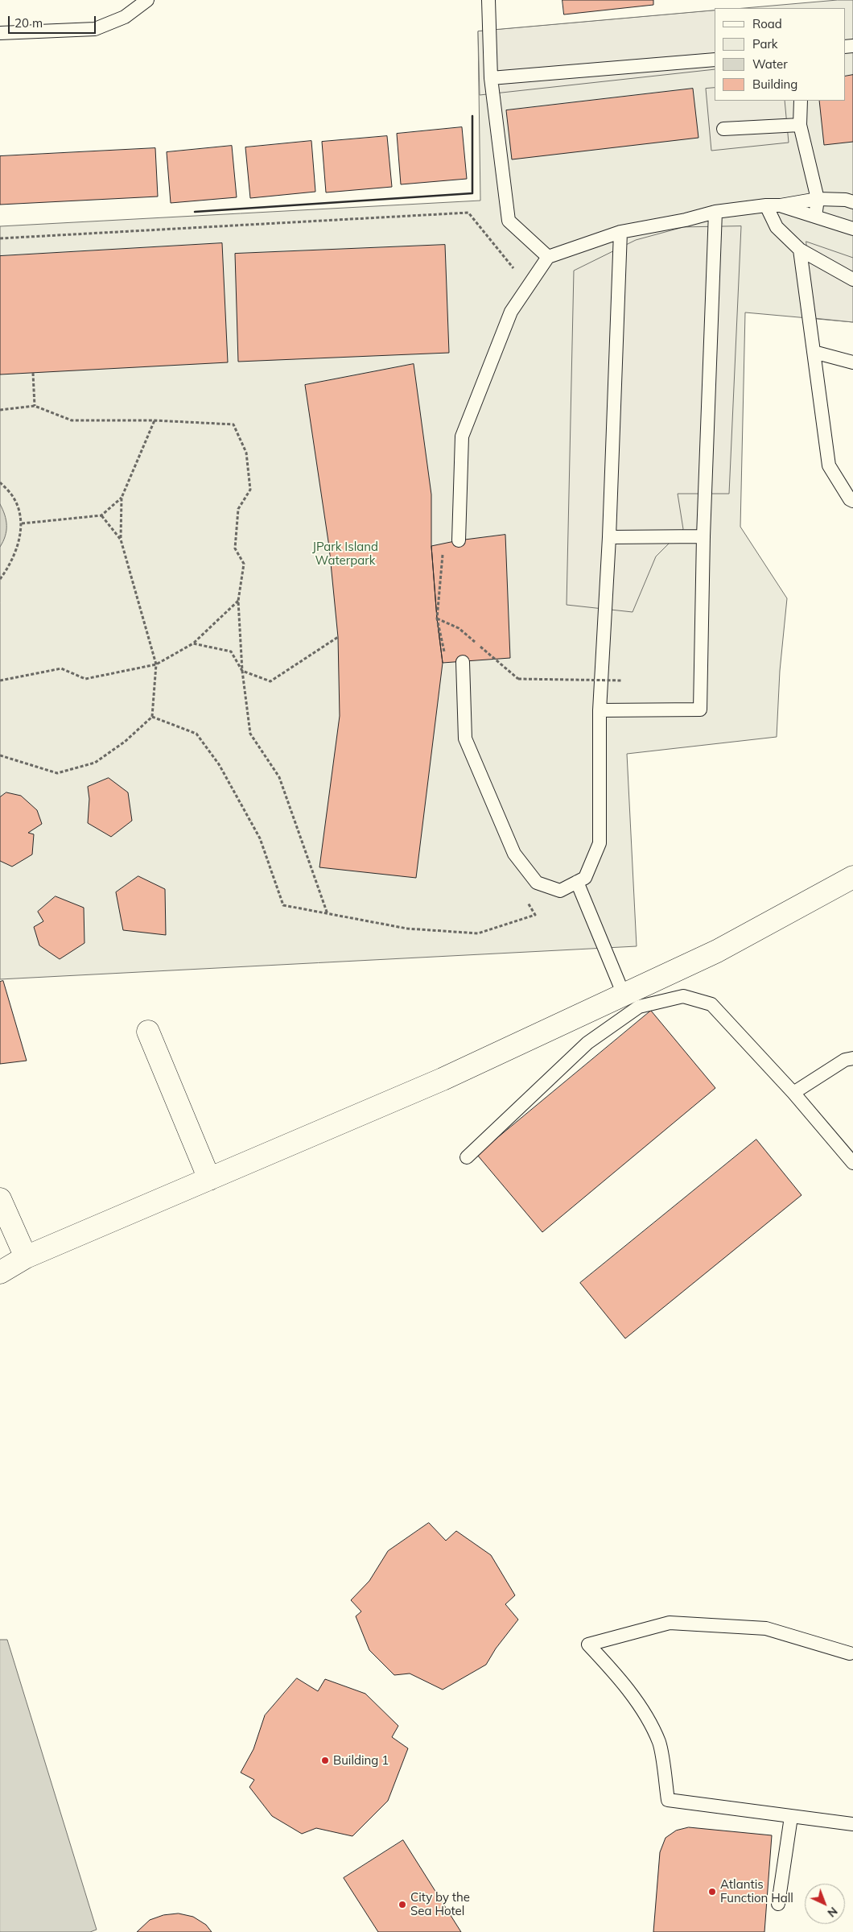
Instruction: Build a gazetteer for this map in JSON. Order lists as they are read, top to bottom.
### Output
{
  "parks": ["JPark Island Waterpark"],
  "places": ["Building 1", "Atlantis Function Hall", "City by the Sea Hotel"],
  "legend": [
    "Road",
    "Park",
    "Water",
    "Building"
  ],
  "scale_bar": "20 m",
  "north": "bottom right"
}
